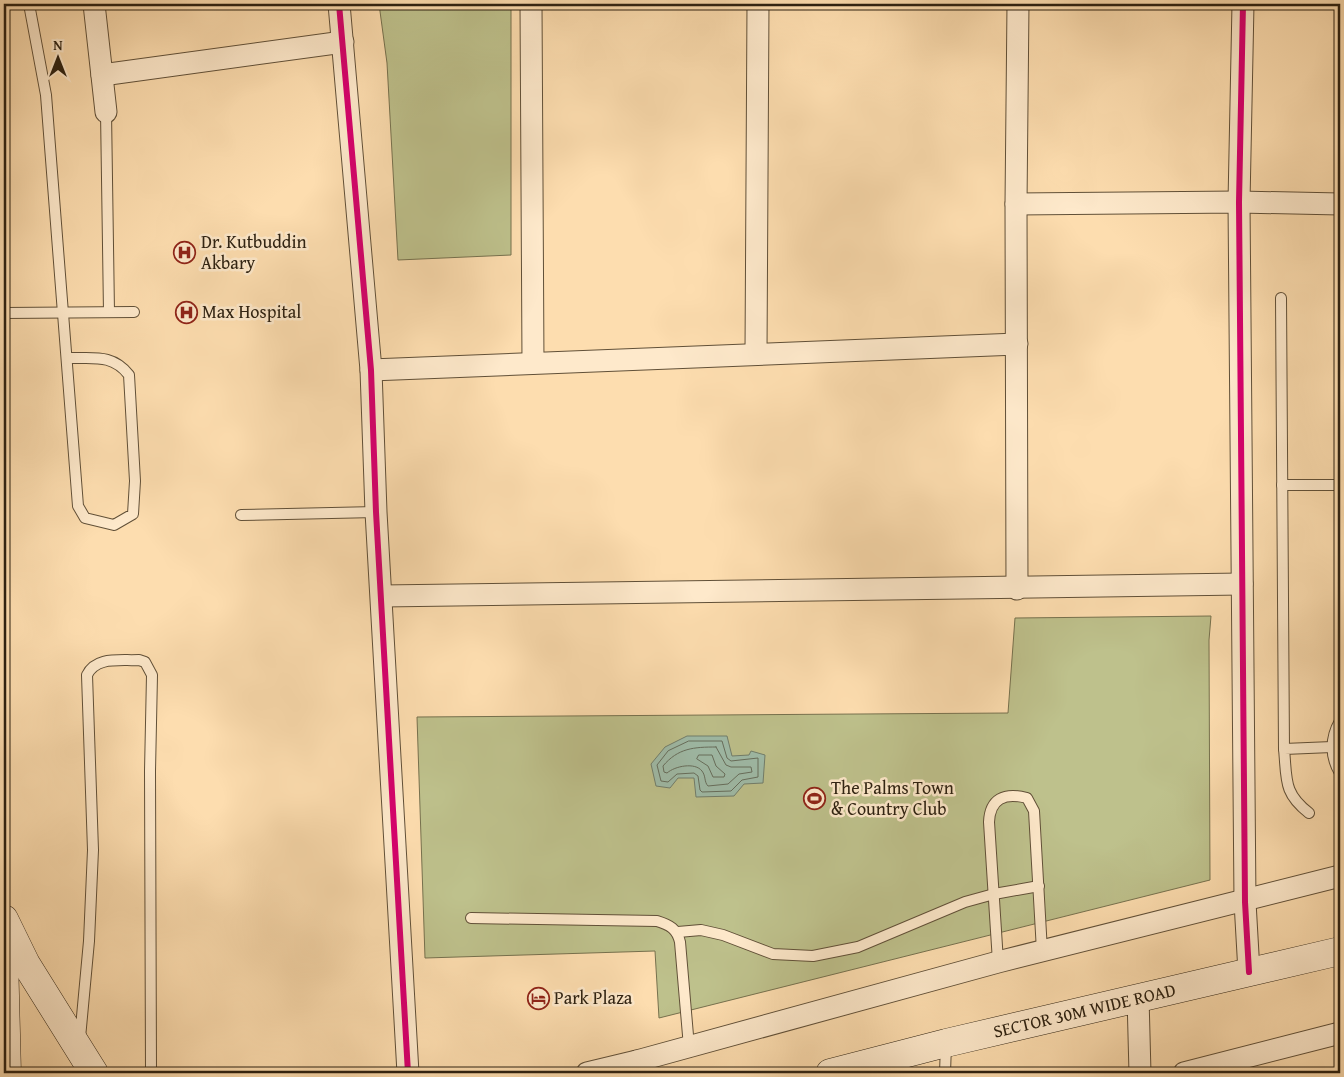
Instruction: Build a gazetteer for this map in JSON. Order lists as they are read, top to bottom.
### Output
{
  "streets": {
    "main road": ["SECTOR 30M WIDE ROAD"]
  },
  "places": {
    "hospital": ["Dr. Kutbuddin Akbary", "Max Hospital"],
    "sports": ["The Palms Town & Country Club"],
    "hotel": ["Park Plaza"]
  },
  "north": "top"
}
